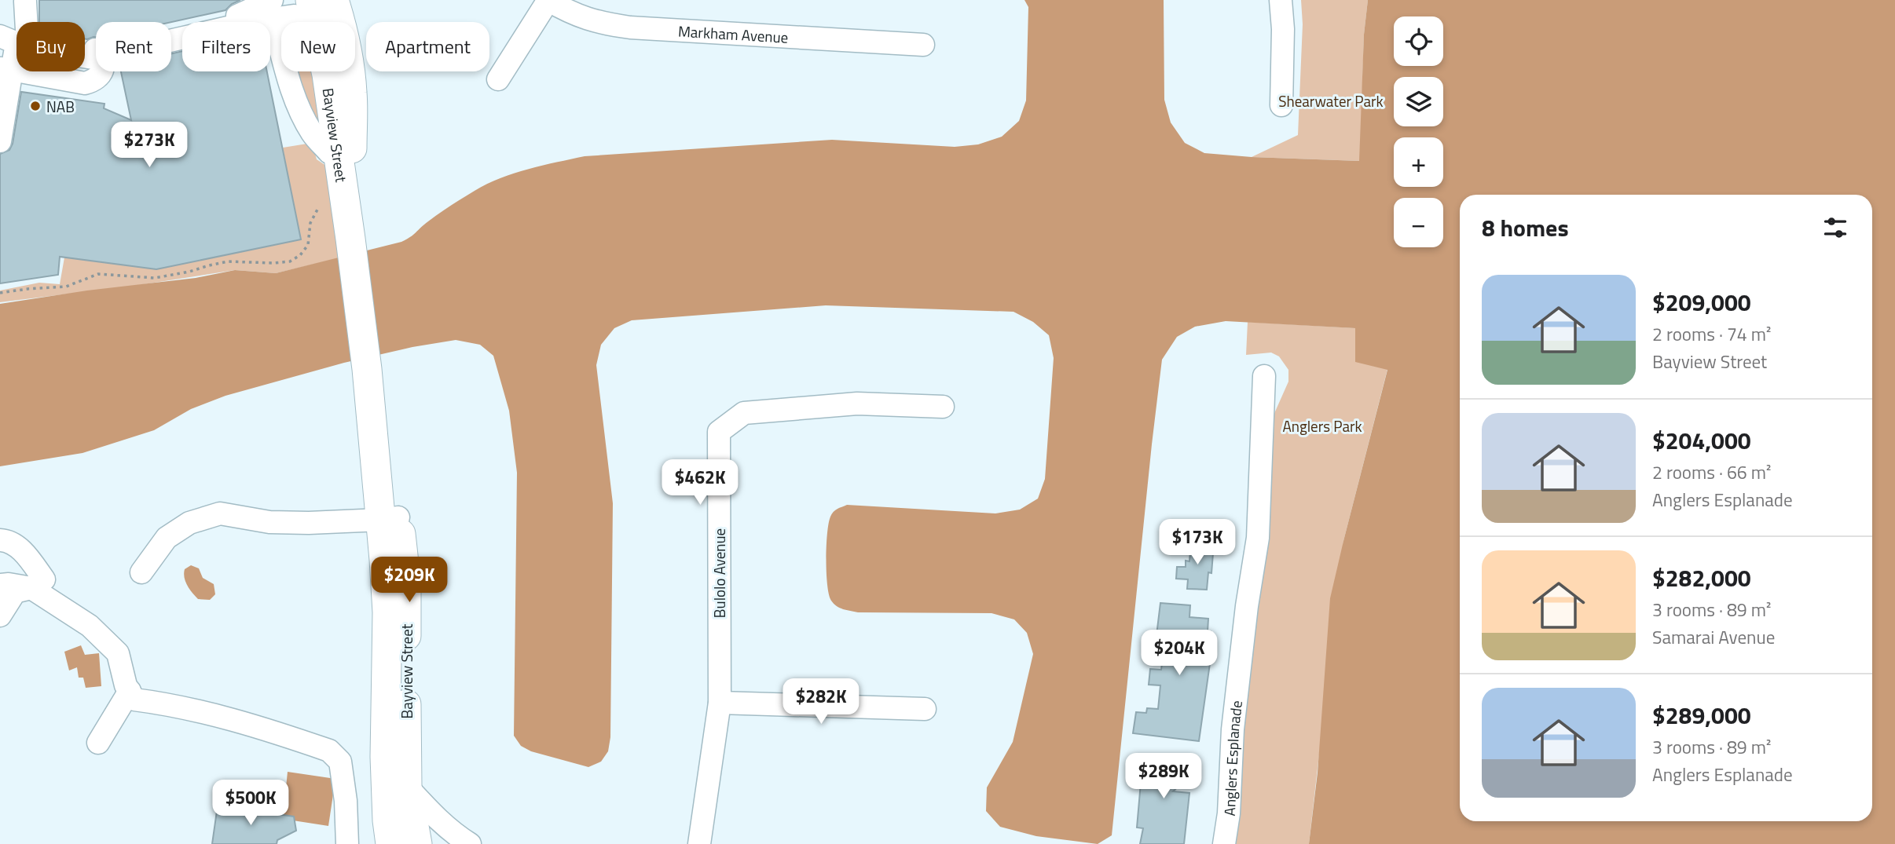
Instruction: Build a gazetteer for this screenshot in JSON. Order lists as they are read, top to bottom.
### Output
{
  "streets": {
    "main road": ["Bayview Street"],
    "street": ["Markham Avenue", "Bulolo Avenue", "Anglers Esplanade"]
  },
  "parks": ["Shearwater Park", "Anglers Park"],
  "places": ["NAB"],
  "page": {
    "map_buttons": ["+", "−"],
    "chip": [
      "Buy",
      "Rent",
      "Filters",
      "New",
      "Apartment"
    ],
    "price": [
      "$273K",
      "$462K",
      "$173K",
      "$209K",
      "$204K",
      "$282K",
      "$289K",
      "$500K"
    ],
    "heading": "8 homes",
    "list": [
      {
        "name": "$209,000",
        "note": "2 rooms · 74 m² · Bayview Street"
      },
      {
        "name": "$204,000",
        "note": "2 rooms · 66 m² · Anglers Esplanade"
      },
      {
        "name": "$282,000",
        "note": "3 rooms · 89 m² · Samarai Avenue"
      },
      {
        "name": "$289,000",
        "note": "3 rooms · 89 m² · Anglers Esplanade"
      }
    ]
  }
}
